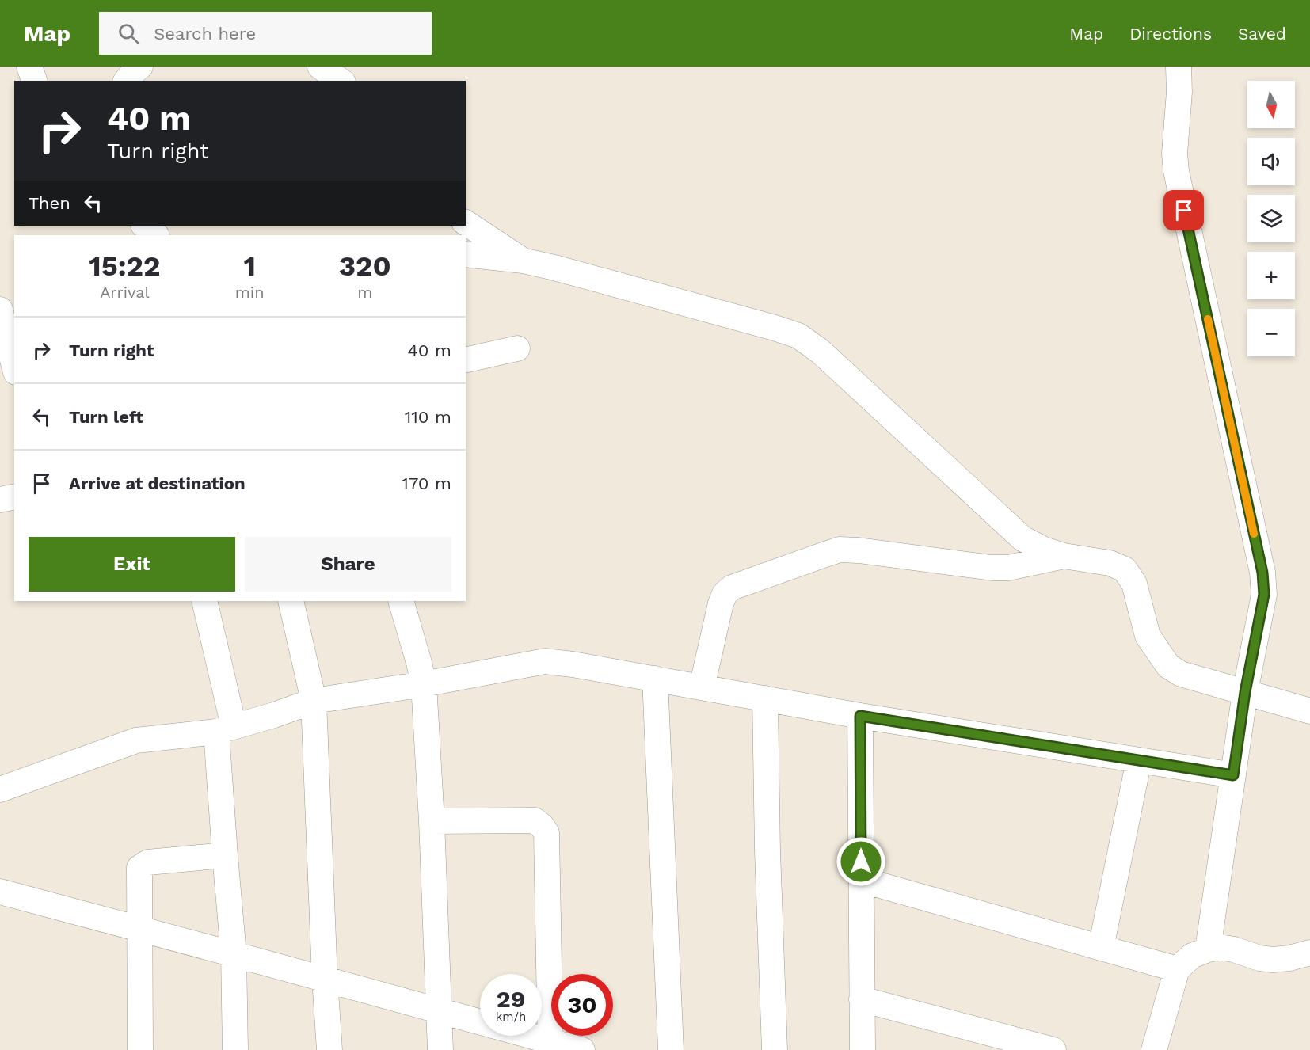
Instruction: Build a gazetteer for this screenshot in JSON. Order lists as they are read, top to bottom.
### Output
{
  "north": "bottom",
  "page": {
    "header": "Map",
    "search": "Search here",
    "nav": ["Map", "Directions", "Saved"],
    "map_buttons": ["+", "−"],
    "turn": ["40 m", "Turn right"],
    "then": "Then",
    "eta": [
      "15:22",
      "Arrival",
      "1",
      "min",
      "320",
      "m"
    ],
    "list": [
      {
        "name": "Turn right",
        "value": "40 m"
      },
      {
        "name": "Turn left",
        "value": "110 m"
      },
      {
        "name": "Arrive at destination",
        "value": "170 m"
      }
    ],
    "buttons": ["Exit", "Share"],
    "speed": "29 km/h",
    "limit": "30"
  }
}
